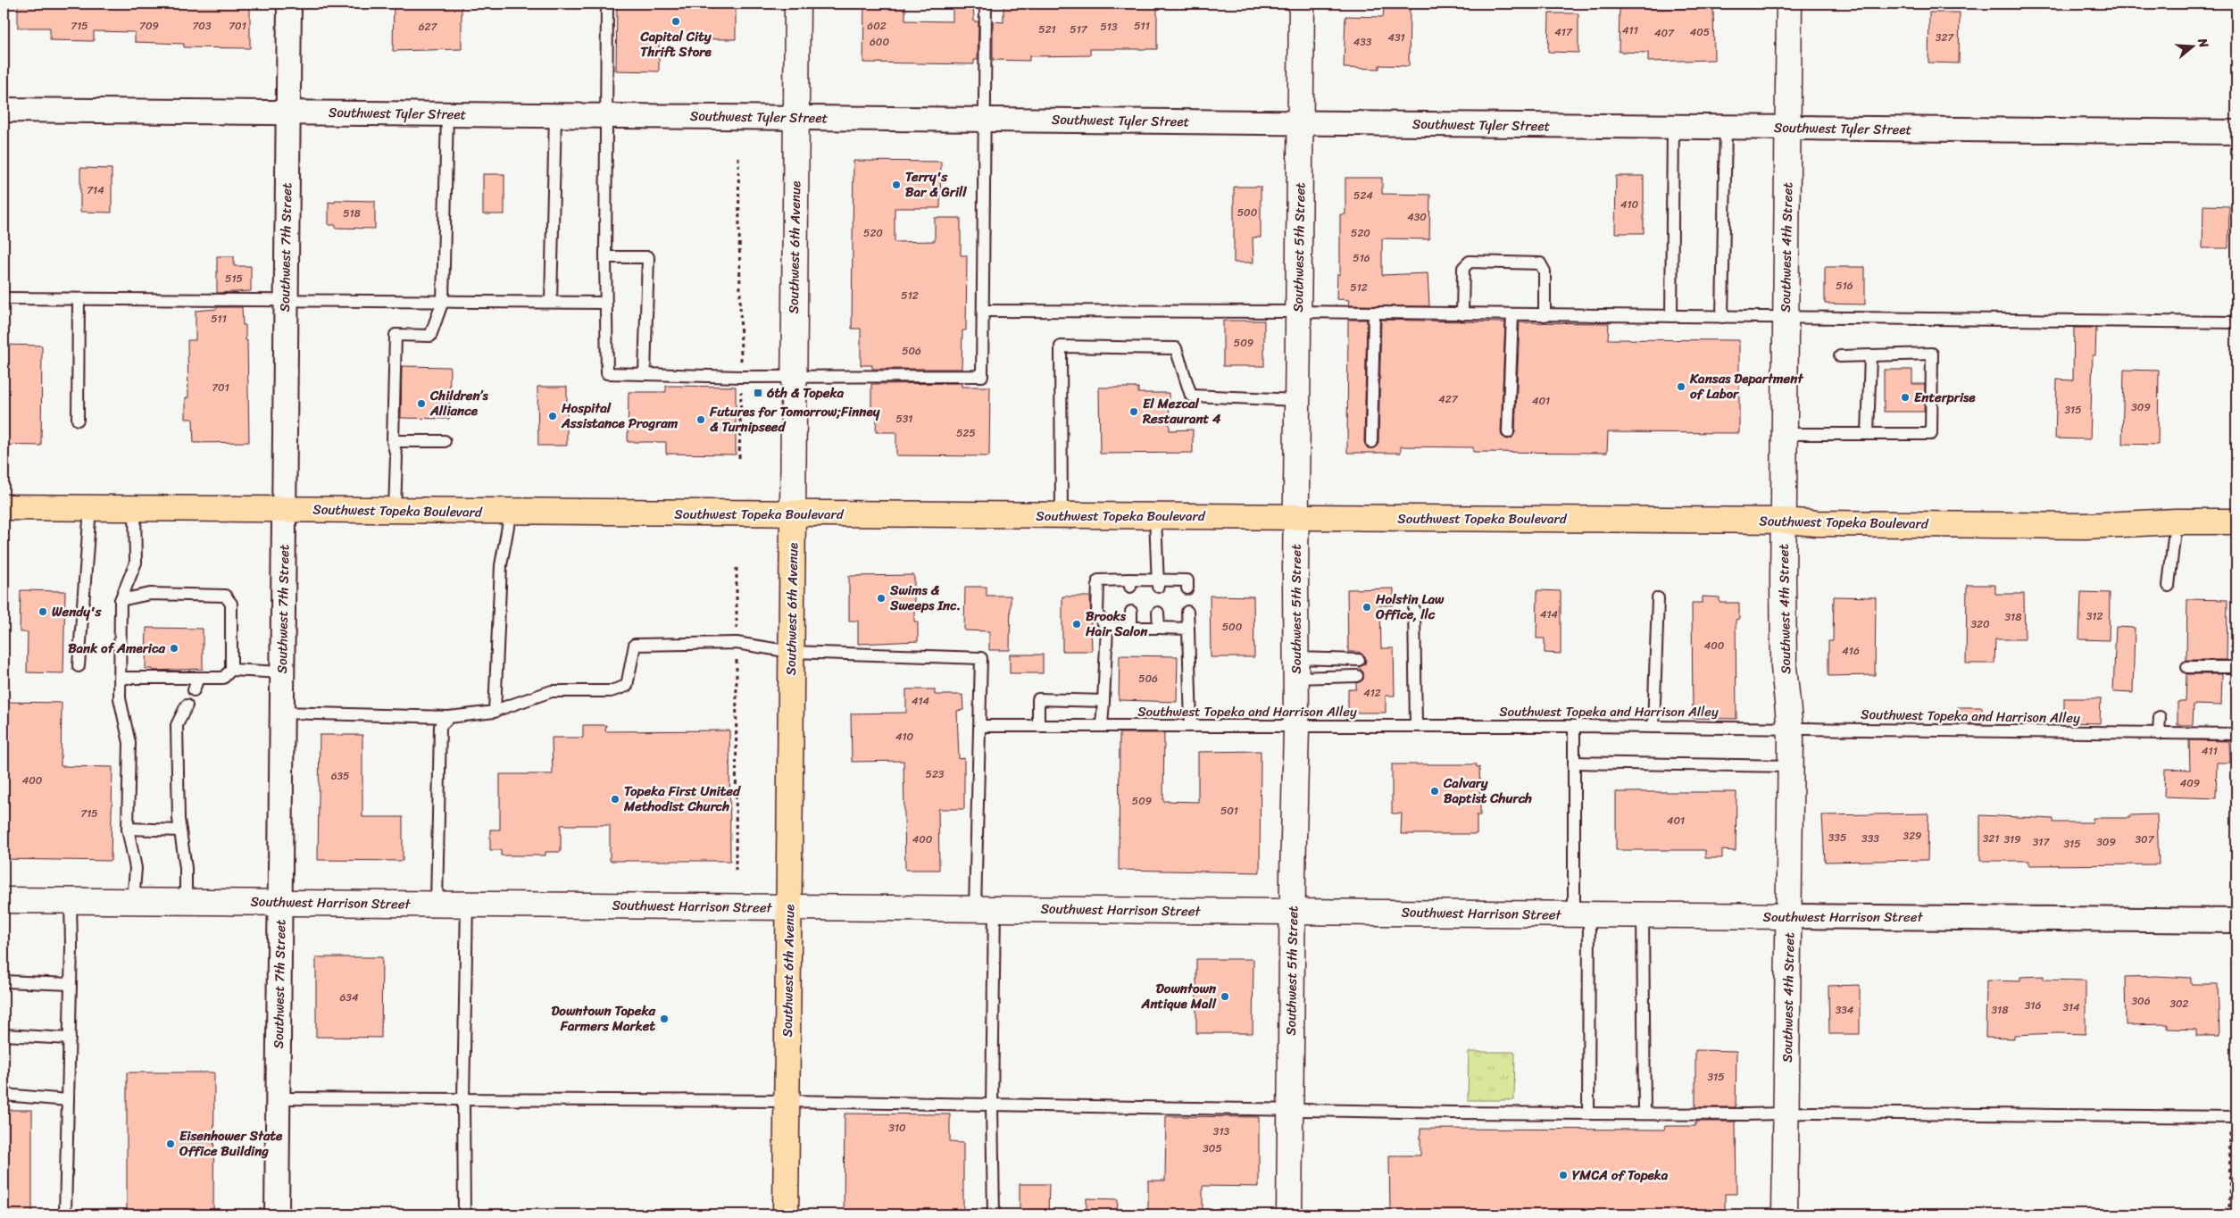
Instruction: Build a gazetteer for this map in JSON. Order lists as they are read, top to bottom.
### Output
{
  "streets": {
    "main road": ["Southwest 6th Avenue", "Southwest Topeka Boulevard"],
    "street": [
      "Southwest Tyler Street",
      "Southwest 7th Street",
      "Southwest 5th Street",
      "Southwest 4th Street",
      "Southwest Harrison Street"
    ],
    "lane": ["Southwest Topeka and Harrison Alley"]
  },
  "crossings": [
    ["Southwest Tyler Street", "Southwest 7th Street"],
    ["Southwest Tyler Street", "Southwest 6th Avenue"],
    ["Southwest Tyler Street", "Southwest 5th Street"],
    ["Southwest Tyler Street", "Southwest 4th Street"],
    ["Southwest 7th Street", "Southwest Topeka Boulevard"],
    ["Southwest 7th Street", "Southwest Harrison Street"],
    ["Southwest 6th Avenue", "Southwest Topeka Boulevard"],
    ["Southwest 6th Avenue", "Southwest Harrison Street"],
    ["Southwest 5th Street", "Southwest Topeka Boulevard"],
    ["Southwest 5th Street", "Southwest Topeka and Harrison Alley"],
    ["Southwest 5th Street", "Southwest Harrison Street"],
    ["Southwest 4th Street", "Southwest Topeka Boulevard"],
    ["Southwest 4th Street", "Southwest Topeka and Harrison Alley"],
    ["Southwest 4th Street", "Southwest Harrison Street"]
  ],
  "places": {
    "other": [
      "Capital City Thrift Store",
      "Terry's Bar & Grill",
      "Kansas Department of Labor",
      "Enterprise",
      "Children’s Alliance",
      "El Mezcal Restaurant 4",
      "Hospital Assistance Program",
      "Futures for Tomorrow;Finney & Turnipseed",
      "Swims & Sweeps Inc.",
      "Holstin Law Office, llc",
      "Wendy's",
      "Brooks Hair Salon",
      "Bank of America",
      "Calvary Baptist Church",
      "Topeka First United Methodist Church",
      "Downtown Antique Mall",
      "Downtown Topeka Farmers Market",
      "Eisenhower State Office Building",
      "YMCA of Topeka"
    ],
    "transit": ["6th & Topeka"]
  },
  "house_numbers": [
    "715",
    "709",
    "703",
    "701",
    "602",
    "511",
    "627",
    "513",
    "521",
    "517",
    "411",
    "417",
    "405",
    "407",
    "431",
    "327",
    "600",
    "433",
    "714",
    "524",
    "410",
    "500",
    "518",
    "430",
    "520",
    "520",
    "516",
    "515",
    "516",
    "512",
    "512",
    "511",
    "509",
    "506",
    "701",
    "427",
    "401",
    "309",
    "315",
    "531",
    "525",
    "414",
    "312",
    "318",
    "320",
    "500",
    "400",
    "416",
    "506",
    "412",
    "414",
    "410",
    "411",
    "523",
    "635",
    "400",
    "409",
    "509",
    "501",
    "715",
    "401",
    "329",
    "335",
    "333",
    "321",
    "400",
    "319",
    "307",
    "317",
    "309",
    "315",
    "634",
    "306",
    "302",
    "316",
    "314",
    "334",
    "318",
    "315",
    "310",
    "313",
    "305"
  ],
  "north": "right"
}
